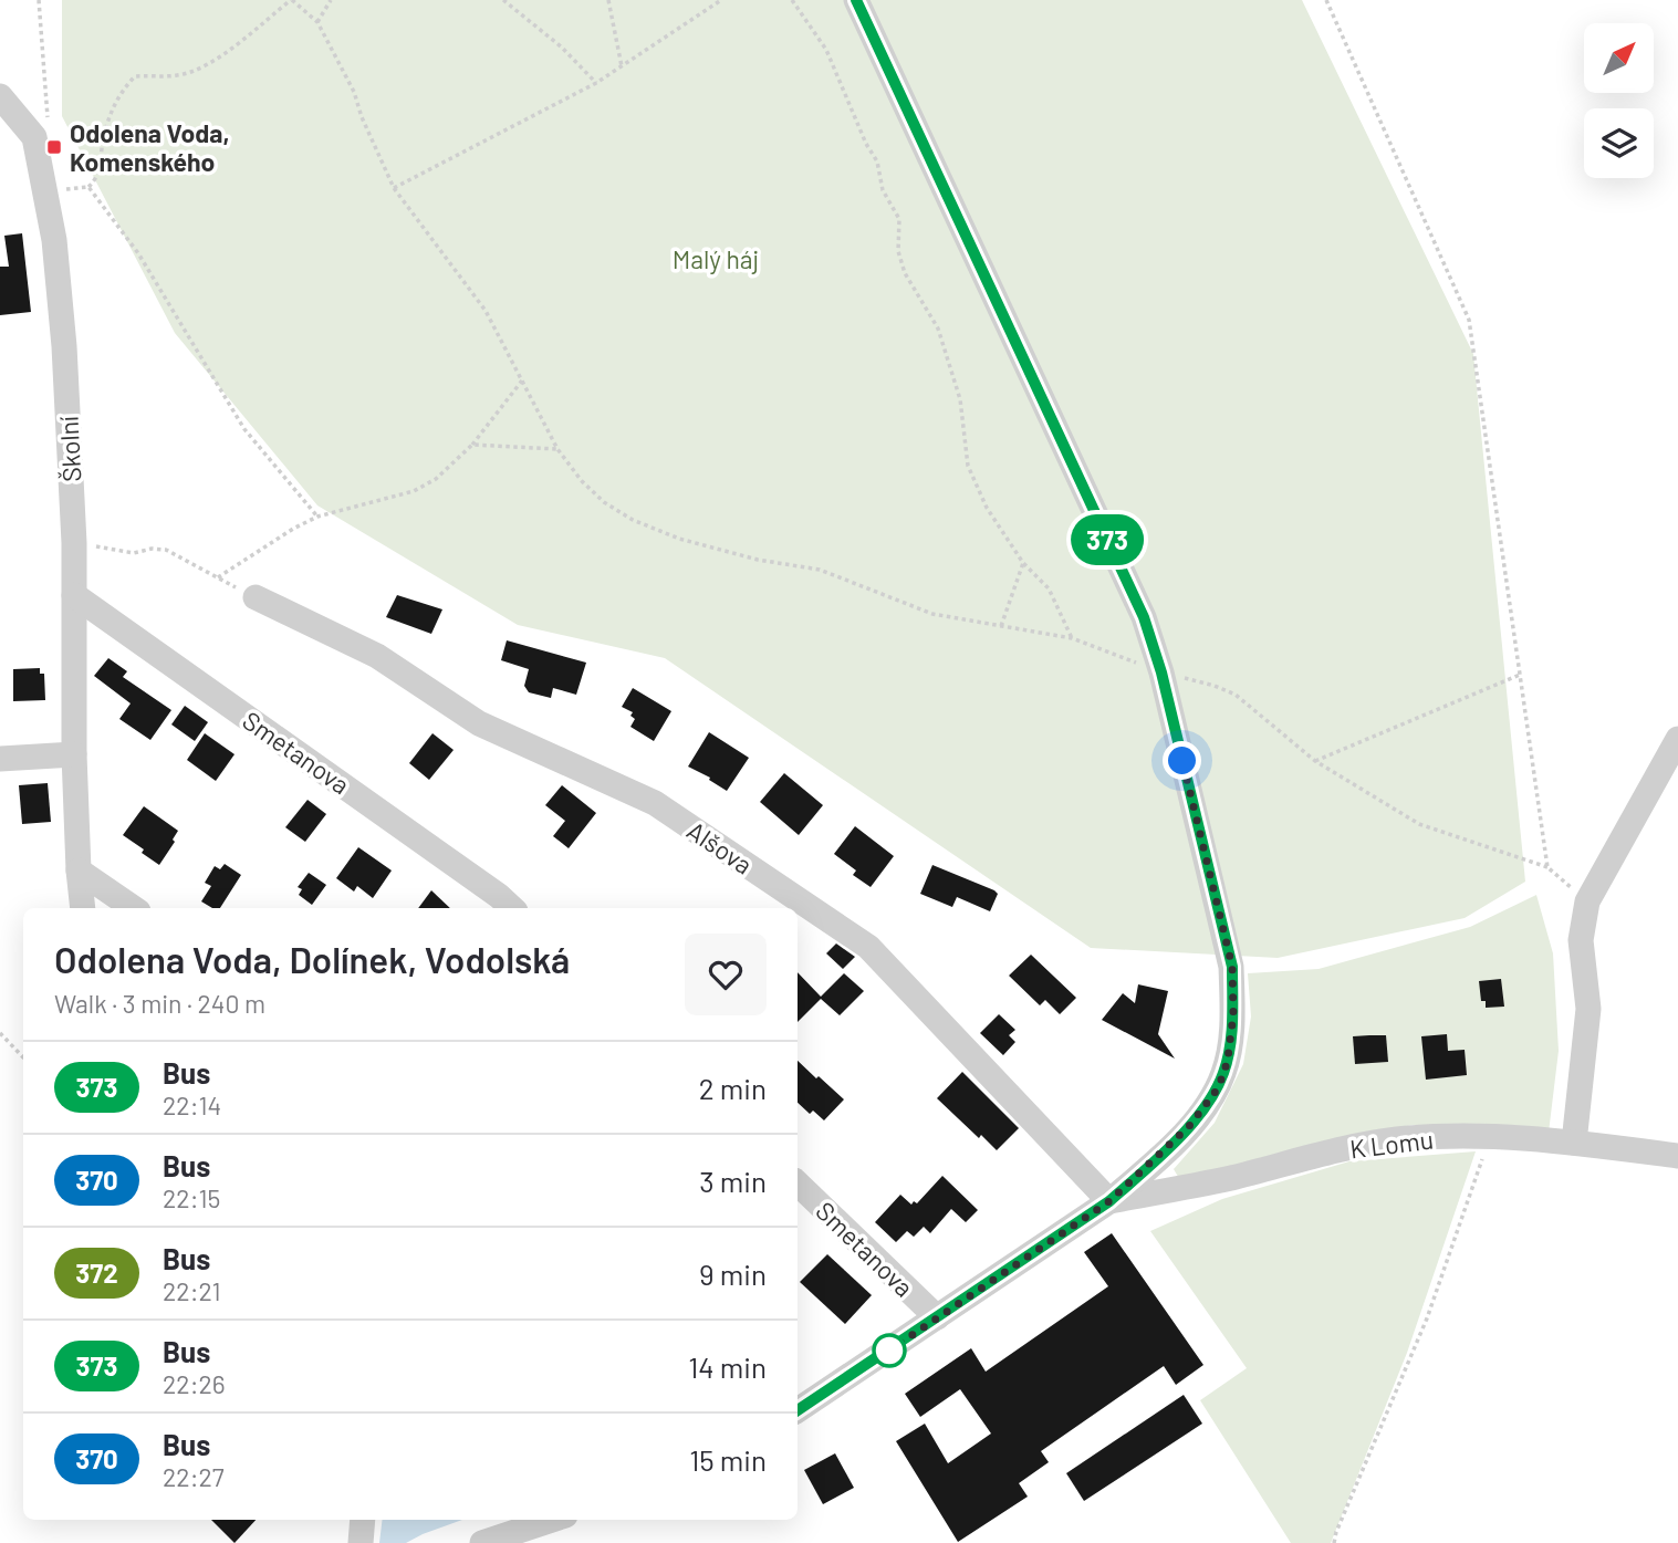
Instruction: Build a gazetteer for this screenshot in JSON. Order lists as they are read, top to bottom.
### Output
{
  "streets": {
    "street": [
      "Školní",
      "Smetanova",
      "Alšova",
      "K Lomu"
    ]
  },
  "crossings": [
    ["Školní", "Smetanova"],
    ["Alšova", "K Lomu"]
  ],
  "parks": ["Malý háj"],
  "places": {
    "transit": ["Odolena Voda, Komenského"]
  },
  "lines": ["bus line 373"],
  "north": "top right",
  "page": {
    "on_map": "373",
    "heading": ["Odolena Voda, Dolínek, Vodolská", "Walk · 3 min · 240 m"],
    "list": [
      {
        "mark": "373",
        "name": "Bus",
        "note": "22:14",
        "value": "2 min"
      },
      {
        "mark": "370",
        "name": "Bus",
        "note": "22:15",
        "value": "3 min"
      },
      {
        "mark": "372",
        "name": "Bus",
        "note": "22:21",
        "value": "9 min"
      },
      {
        "mark": "373",
        "name": "Bus",
        "note": "22:26",
        "value": "14 min"
      },
      {
        "mark": "370",
        "name": "Bus",
        "note": "22:27",
        "value": "15 min"
      }
    ]
  }
}
